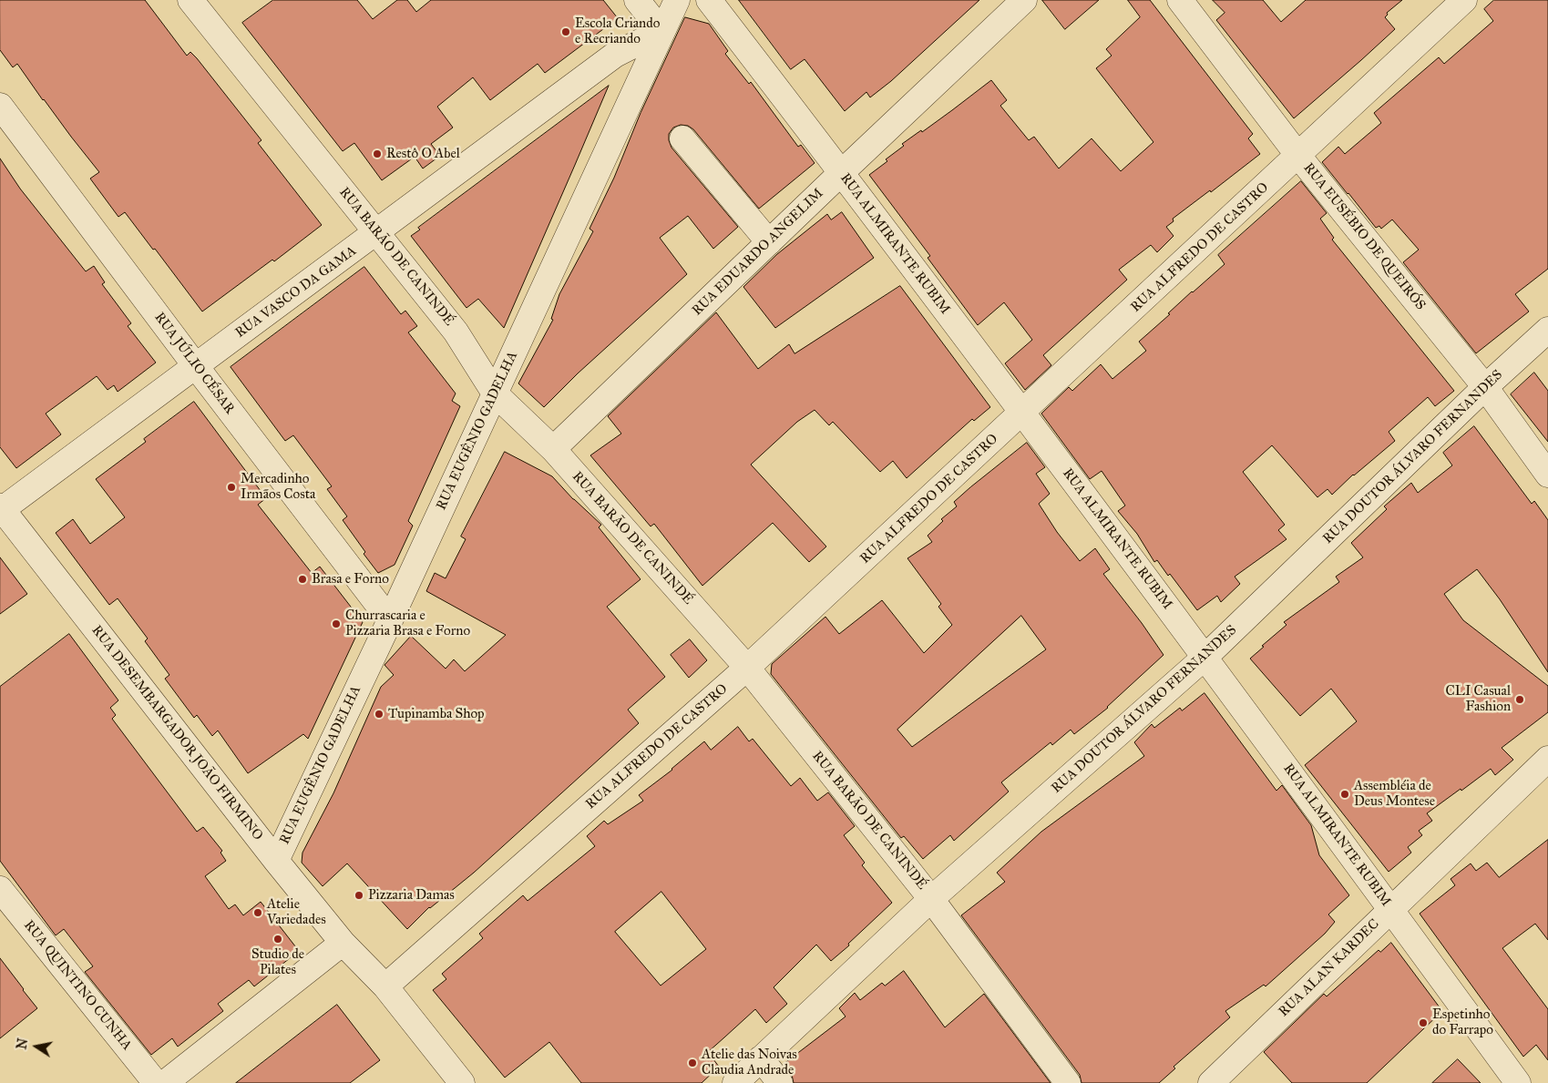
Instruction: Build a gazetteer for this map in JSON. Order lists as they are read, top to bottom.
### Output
{
  "streets": {
    "street": [
      "RUA EUSÉBIO DE QUEIRÓS",
      "RUA ALMIRANTE RUBIM",
      "RUA ALFREDO DE CASTRO",
      "RUA EDUARDO ANGELIM",
      "RUA BARÃO DE CANINDÉ",
      "RUA VASCO DA GAMA",
      "RUA JÚLIO CÉSAR",
      "RUA EUGÊNIO GADELHA",
      "RUA DOUTOR ÁLVARO FERNANDES",
      "RUA DESEMBARGADOR JOÃO FIRMINO",
      "RUA ALAN KARDEC",
      "RUA QUINTINO CUNHA"
    ]
  },
  "crossings": [
    ["RUA EUSÉBIO DE QUEIRÓS", "RUA ALFREDO DE CASTRO"],
    ["RUA EUSÉBIO DE QUEIRÓS", "RUA DOUTOR ÁLVARO FERNANDES"],
    ["RUA ALMIRANTE RUBIM", "RUA ALFREDO DE CASTRO"],
    ["RUA ALMIRANTE RUBIM", "RUA EDUARDO ANGELIM"],
    ["RUA ALMIRANTE RUBIM", "RUA DOUTOR ÁLVARO FERNANDES"],
    ["RUA ALMIRANTE RUBIM", "RUA ALAN KARDEC"],
    ["RUA ALFREDO DE CASTRO", "RUA BARÃO DE CANINDÉ"],
    ["RUA ALFREDO DE CASTRO", "RUA DESEMBARGADOR JOÃO FIRMINO"],
    ["RUA EDUARDO ANGELIM", "RUA BARÃO DE CANINDÉ"],
    ["RUA BARÃO DE CANINDÉ", "RUA VASCO DA GAMA"],
    ["RUA BARÃO DE CANINDÉ", "RUA EUGÊNIO GADELHA"],
    ["RUA BARÃO DE CANINDÉ", "RUA DOUTOR ÁLVARO FERNANDES"],
    ["RUA VASCO DA GAMA", "RUA JÚLIO CÉSAR"],
    ["RUA VASCO DA GAMA", "RUA EUGÊNIO GADELHA"],
    ["RUA VASCO DA GAMA", "RUA DESEMBARGADOR JOÃO FIRMINO"],
    ["RUA JÚLIO CÉSAR", "RUA EUGÊNIO GADELHA"],
    ["RUA EUGÊNIO GADELHA", "RUA DESEMBARGADOR JOÃO FIRMINO"]
  ],
  "places": [
    "Escola Criando e Recriando",
    "Restô O Abel",
    "Mercadinho Irmãos Costa",
    "Brasa e Forno",
    "Churrascaria e Pizzaria Brasa e Forno",
    "CLI Casual Fashion",
    "Tupinamba Shop",
    "Assembléia de Deus Montese",
    "Pizzaria Damas",
    "Atelie Variedades",
    "Studio de Pilates",
    "Espetinho do Farrapo",
    "Atelie das Noivas Claudia Andrade"
  ],
  "north": "left"
}
